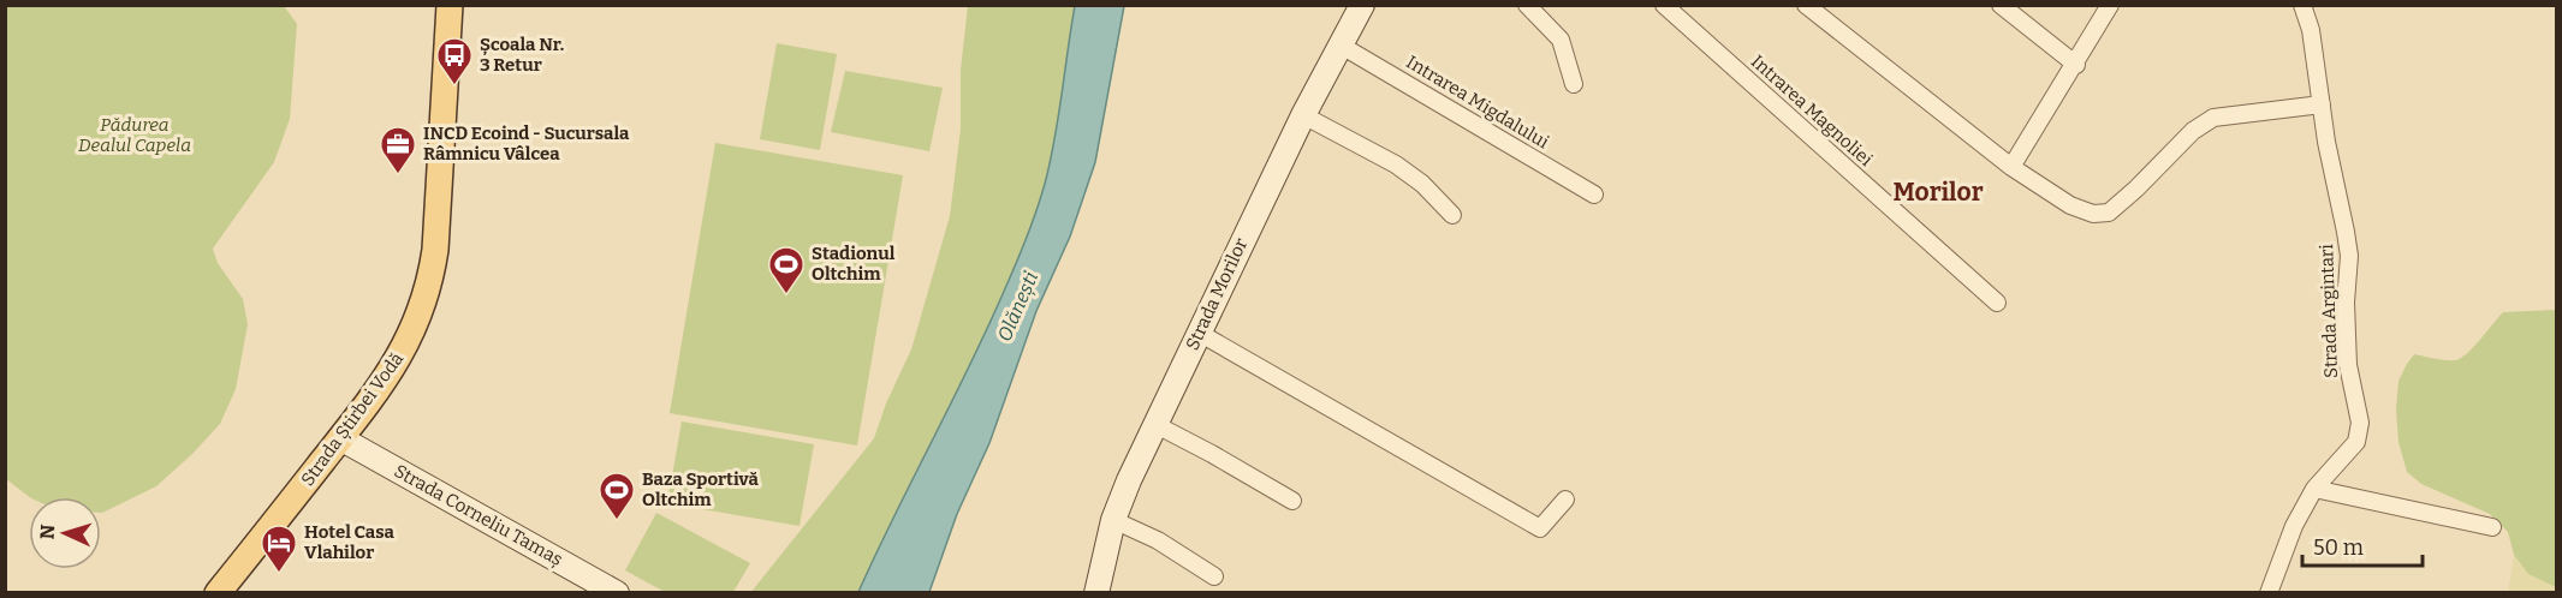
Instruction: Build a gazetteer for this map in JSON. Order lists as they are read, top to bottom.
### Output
{
  "streets": {
    "main road": ["Strada Știrbei Vodă"],
    "street": [
      "Intrarea Migdalului",
      "Intrarea Magnoliei",
      "Strada Morilor",
      "Strada Argintari",
      "Strada Corneliu Tamaș"
    ]
  },
  "crossings": [
    ["Intrarea Migdalului", "Strada Morilor"],
    ["Strada Știrbei Vodă", "Strada Corneliu Tamaș"]
  ],
  "districts": ["Morilor"],
  "water": ["Olănești"],
  "parks": ["Pădurea Dealul Capela"],
  "places": {
    "bus stop": ["Școala Nr. 3 Retur"],
    "office": ["INCD Ecoind - Sucursala Râmnicu Vâlcea"],
    "sports": ["Stadionul Oltchim", "Baza Sportivă Oltchim"],
    "hotel": ["Hotel Casa Vlahilor"]
  },
  "scale_bar": "50 m",
  "north": "left"
}
